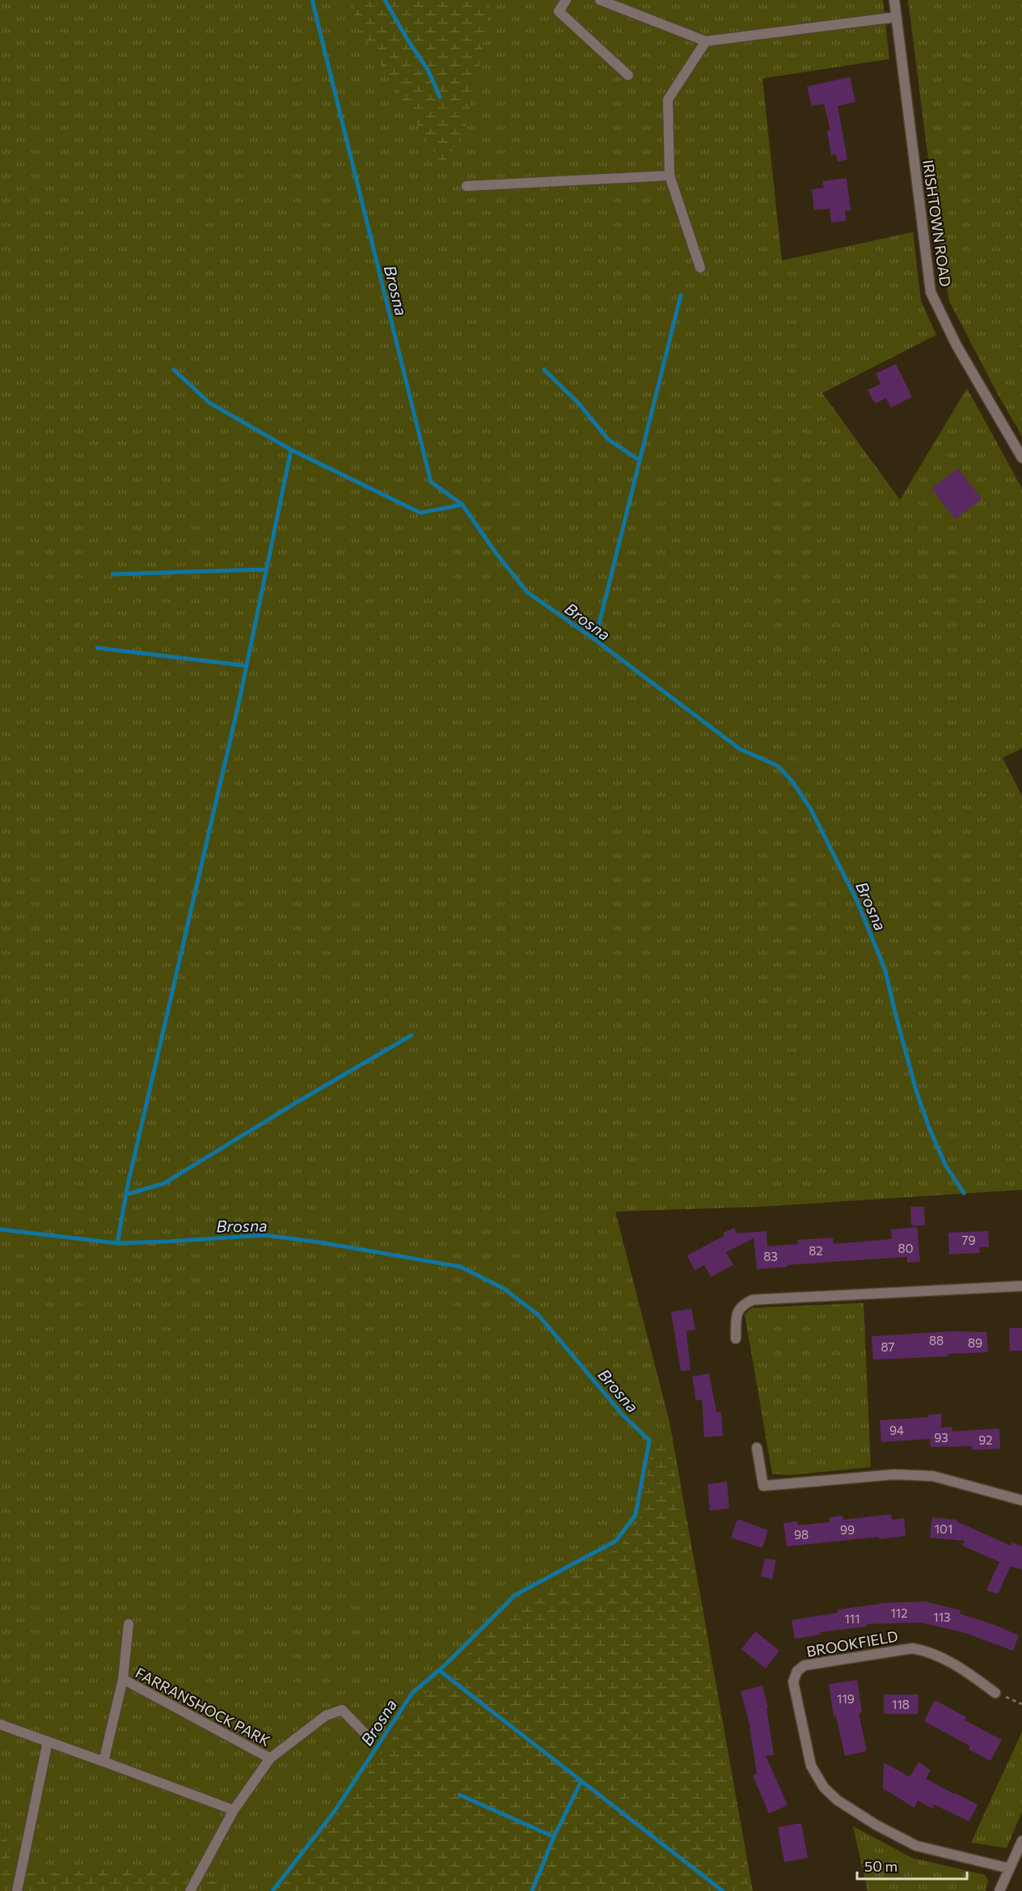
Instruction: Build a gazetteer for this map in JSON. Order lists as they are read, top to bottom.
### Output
{
  "streets": {
    "street": ["IRISHTOWN ROAD", "BROOKFIELD", "FARRANSHOCK PARK"]
  },
  "water": ["Brosna"],
  "house_numbers": [
    "79",
    "80",
    "82",
    "83",
    "88",
    "89",
    "87",
    "94",
    "93",
    "92",
    "101",
    "99",
    "98",
    "112",
    "113",
    "111",
    "119",
    "118"
  ],
  "scale_bar": "50 m"
}
